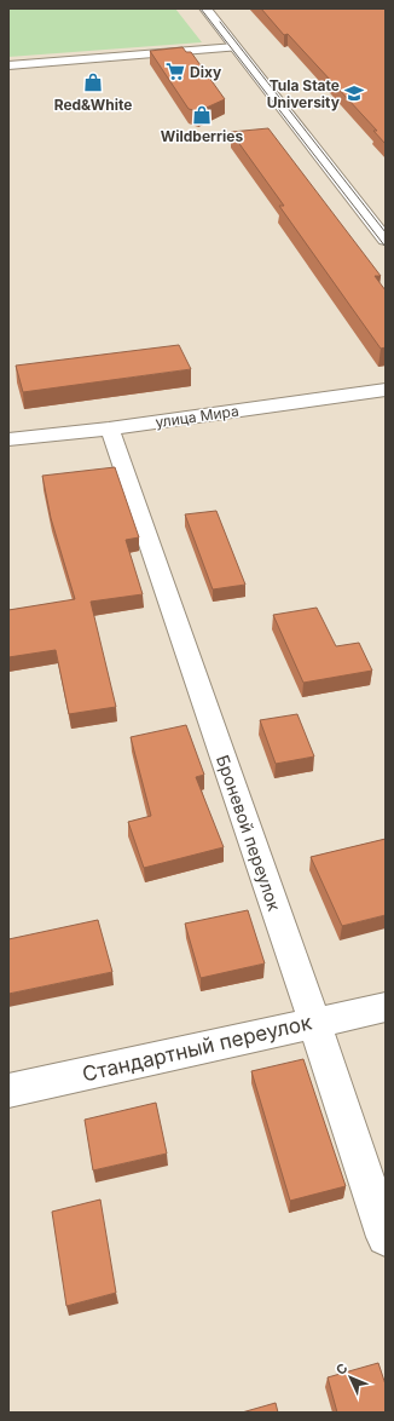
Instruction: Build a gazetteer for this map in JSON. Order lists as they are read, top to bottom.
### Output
{
  "streets": {
    "street": ["улица Мира", "Броневой переулок", "Стандартный переулок"]
  },
  "crossings": [
    ["улица Мира", "Броневой переулок"],
    ["Броневой переулок", "Стандартный переулок"]
  ],
  "places": {
    "supermarket": ["Dixy"],
    "shop": ["Red&White", "Wildberries"],
    "school or university": ["Tula State University"]
  },
  "north": "top left"
}
